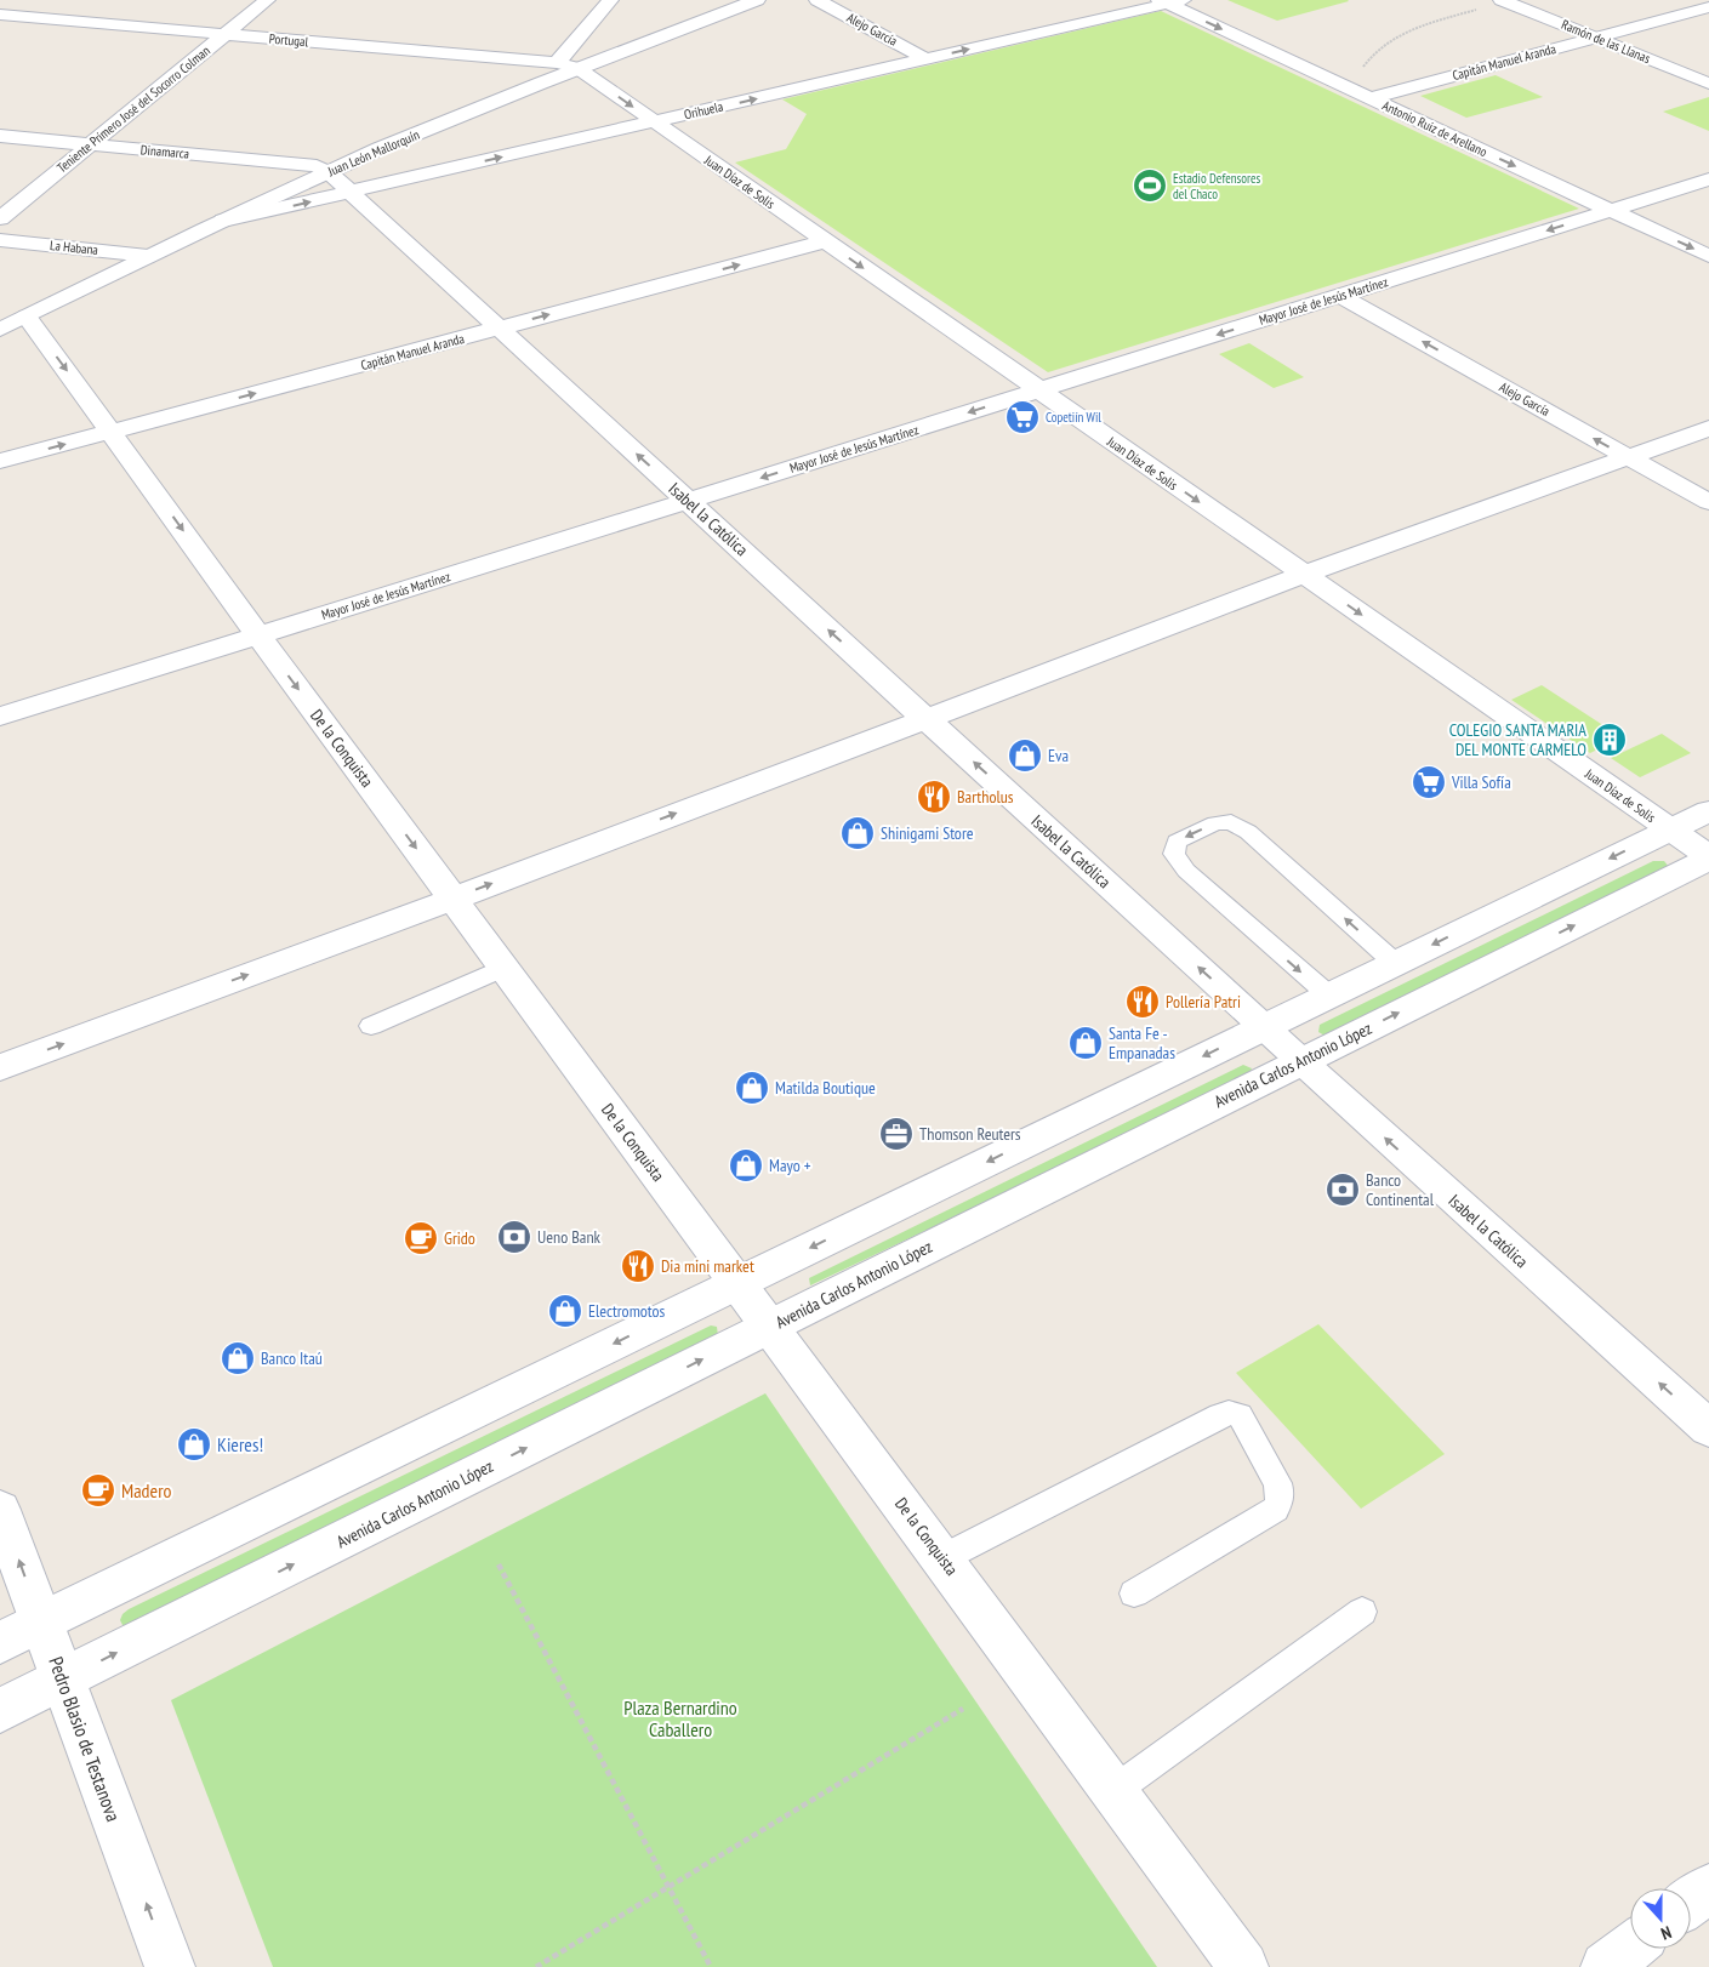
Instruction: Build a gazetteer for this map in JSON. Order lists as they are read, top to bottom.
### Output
{
  "streets": {
    "street": [
      "Alejo García",
      "Portugal",
      "Ramón de las Llanas",
      "Capitán Manuel Aranda",
      "Teniente Primero José del Socorro Colman",
      "Orihuela",
      "Antonio Ruiz de Arellano",
      "Dinamarca",
      "Juan León Mallorquín",
      "Juan Díaz de Solis",
      "La Habana",
      "Mayor José de Jesús Martínez",
      "Isabel la Católica",
      "De la Conquista",
      "Avenida Carlos Antonio López",
      "Pedro Blasio de Testanova"
    ]
  },
  "crossings": [
    ["Alejo García", "Orihuela"],
    ["Alejo García", "Mayor José de Jesús Martínez"],
    ["Portugal", "Teniente Primero José del Socorro Colman"],
    ["Portugal", "Juan León Mallorquín"],
    ["Portugal", "Juan Díaz de Solis"],
    ["Ramón de las Llanas", "Capitán Manuel Aranda"],
    ["Capitán Manuel Aranda", "Antonio Ruiz de Arellano"],
    ["Capitán Manuel Aranda", "Juan Díaz de Solis"],
    ["Capitán Manuel Aranda", "Isabel la Católica"],
    ["Capitán Manuel Aranda", "De la Conquista"],
    ["Teniente Primero José del Socorro Colman", "Dinamarca"],
    ["Orihuela", "Antonio Ruiz de Arellano"],
    ["Orihuela", "Juan León Mallorquín"],
    ["Orihuela", "Juan Díaz de Solis"],
    ["Orihuela", "Isabel la Católica"],
    ["Antonio Ruiz de Arellano", "Mayor José de Jesús Martínez"],
    ["Dinamarca", "Juan León Mallorquín"],
    ["Dinamarca", "Isabel la Católica"],
    ["Juan León Mallorquín", "Juan Díaz de Solis"],
    ["Juan León Mallorquín", "La Habana"],
    ["Juan León Mallorquín", "Isabel la Católica"],
    ["Juan León Mallorquín", "De la Conquista"],
    ["Juan Díaz de Solis", "Mayor José de Jesús Martínez"],
    ["Juan Díaz de Solis", "Avenida Carlos Antonio López"],
    ["Mayor José de Jesús Martínez", "Isabel la Católica"],
    ["Mayor José de Jesús Martínez", "De la Conquista"],
    ["Isabel la Católica", "Avenida Carlos Antonio López"],
    ["De la Conquista", "Avenida Carlos Antonio López"],
    ["Avenida Carlos Antonio López", "Pedro Blasio de Testanova"]
  ],
  "one_way": [
    "Alejo García",
    "Capitán Manuel Aranda",
    "Orihuela",
    "Antonio Ruiz de Arellano",
    "Juan Díaz de Solis",
    "Isabel la Católica",
    "De la Conquista",
    "Pedro Blasio de Testanova"
  ],
  "parks": ["Plaza Bernardino Caballero"],
  "places": {
    "sports": ["Estadio Defensores del Chaco"],
    "supermarket": ["Copetiín Wil", "Villa Sofía"],
    "building": ["COLEGIO SANTA MARIA DEL MONTE CARMELO"],
    "shop": [
      "Eva",
      "Shinigami Store",
      "Santa Fe - Empanadas",
      "Matilda Boutique",
      "Mayo +",
      "Electromotos",
      "Banco Itaú",
      "Kieres!"
    ],
    "restaurant": ["Bartholus", "Pollería Patri", "Dia mini market"],
    "office": ["Thomson Reuters"],
    "bank": ["Banco Continental", "Ueno Bank"],
    "cafe": ["Grido", "Madero"]
  },
  "north": "bottom"
}
